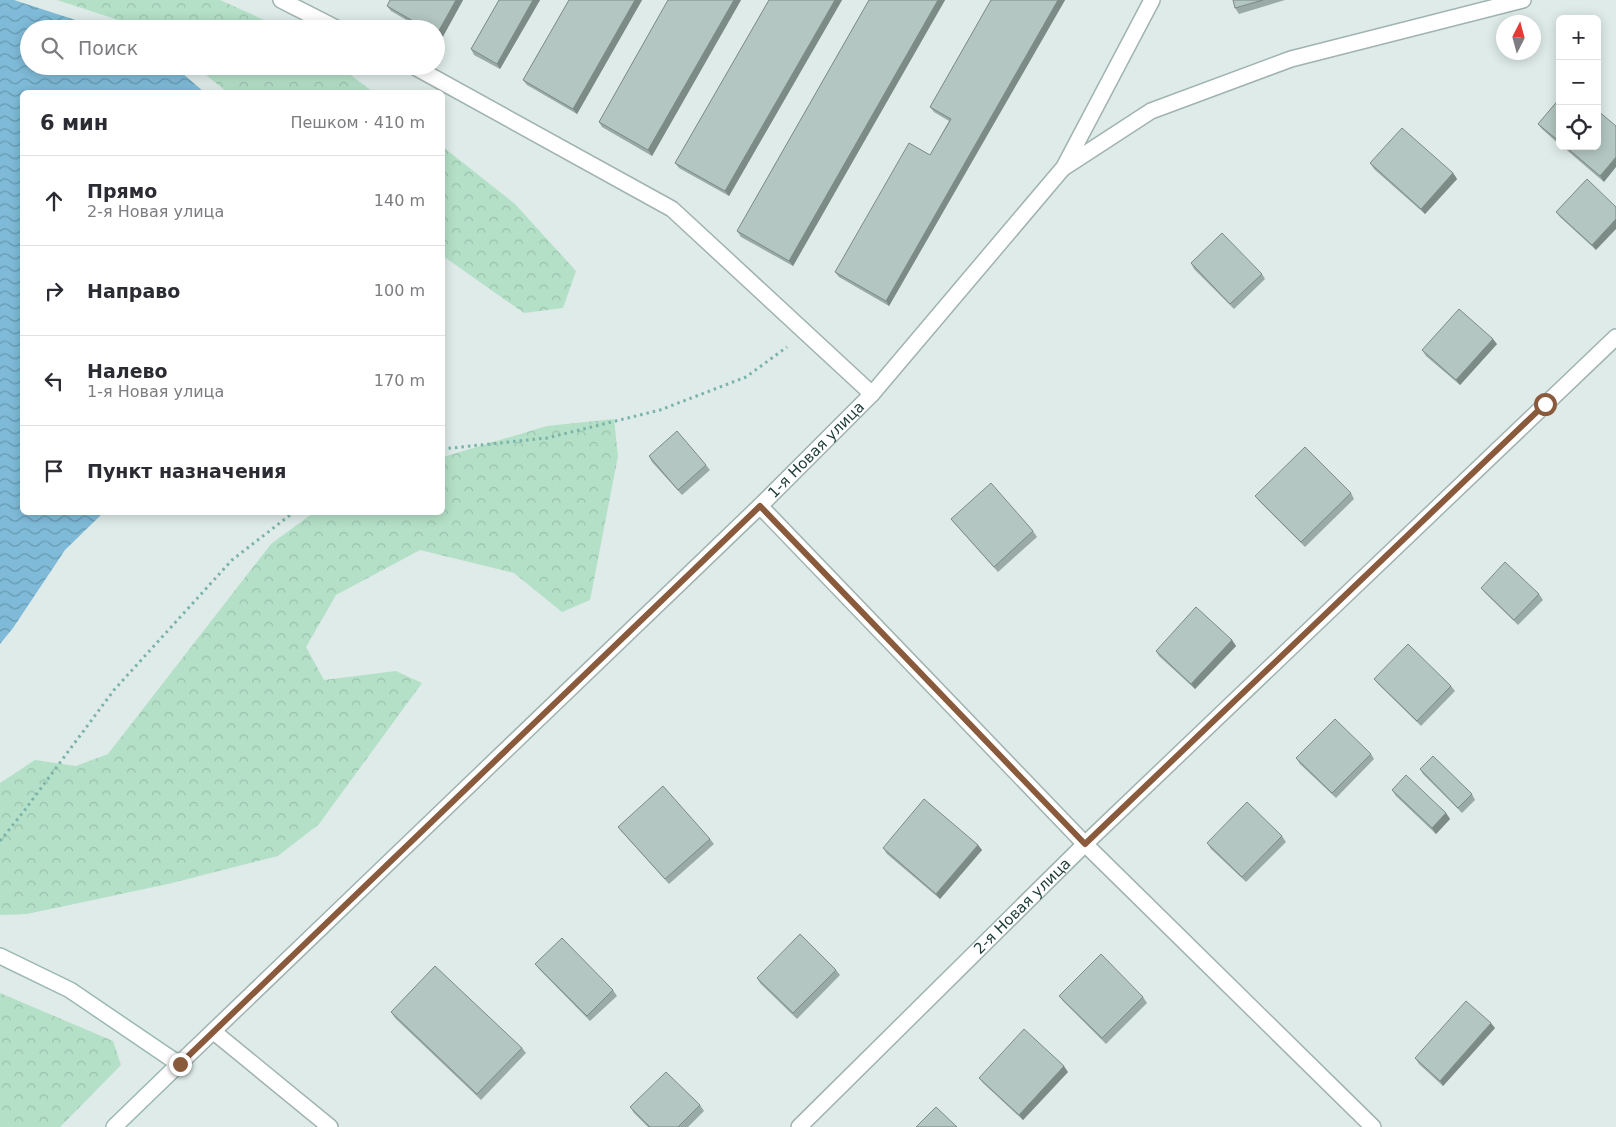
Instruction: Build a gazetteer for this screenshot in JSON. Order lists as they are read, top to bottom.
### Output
{
  "streets": {
    "street": ["1-я Новая улица", "2-я Новая улица"]
  },
  "north": "top",
  "page": {
    "map_buttons": ["+", "−"],
    "search": "Поиск",
    "heading": ["6 мин", "Пешком · 410 m"],
    "list": [
      ["Прямо", "2-я Новая улица", "140 m"],
      ["Направо", "100 m"],
      ["Налево", "1-я Новая улица", "170 m"],
      "Пункт назначения"
    ]
  }
}
